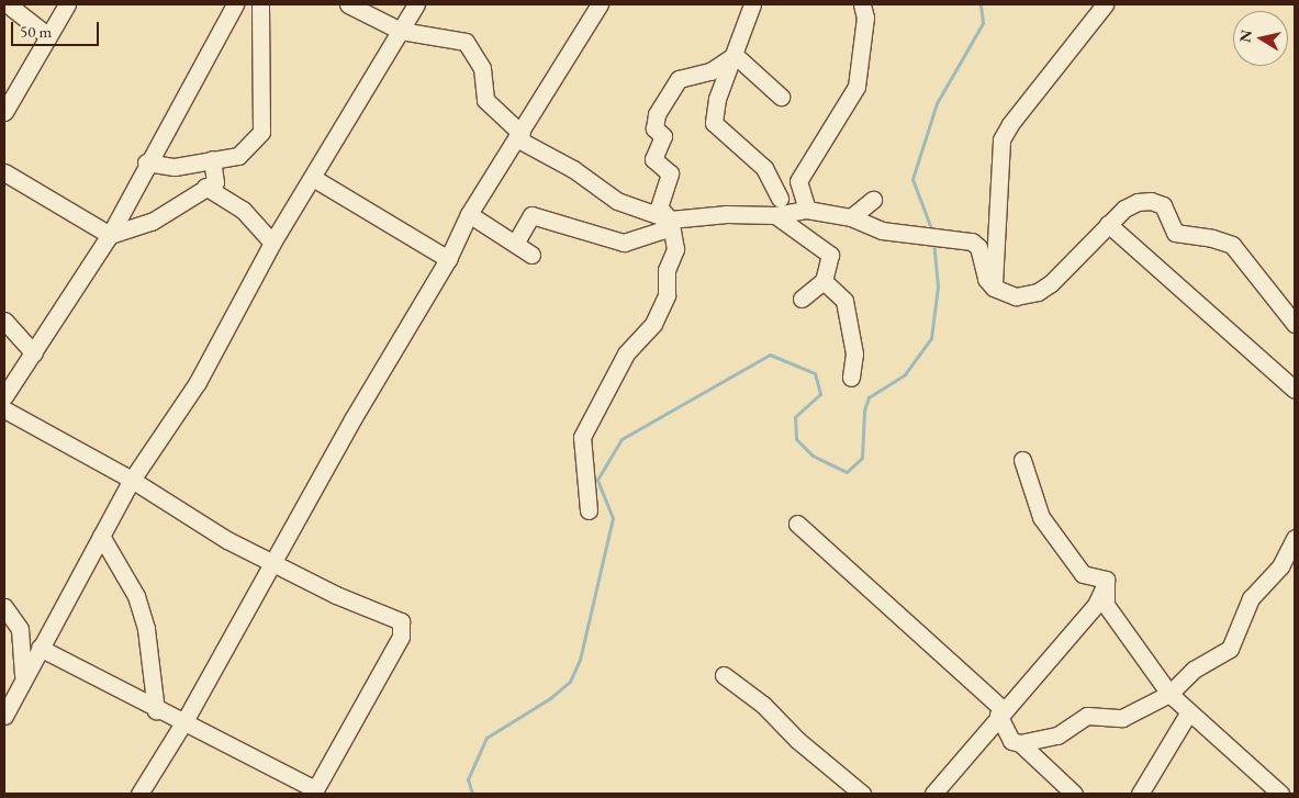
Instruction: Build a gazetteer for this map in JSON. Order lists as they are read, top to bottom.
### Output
{
  "scale_bar": "50 m",
  "north": "left"
}
